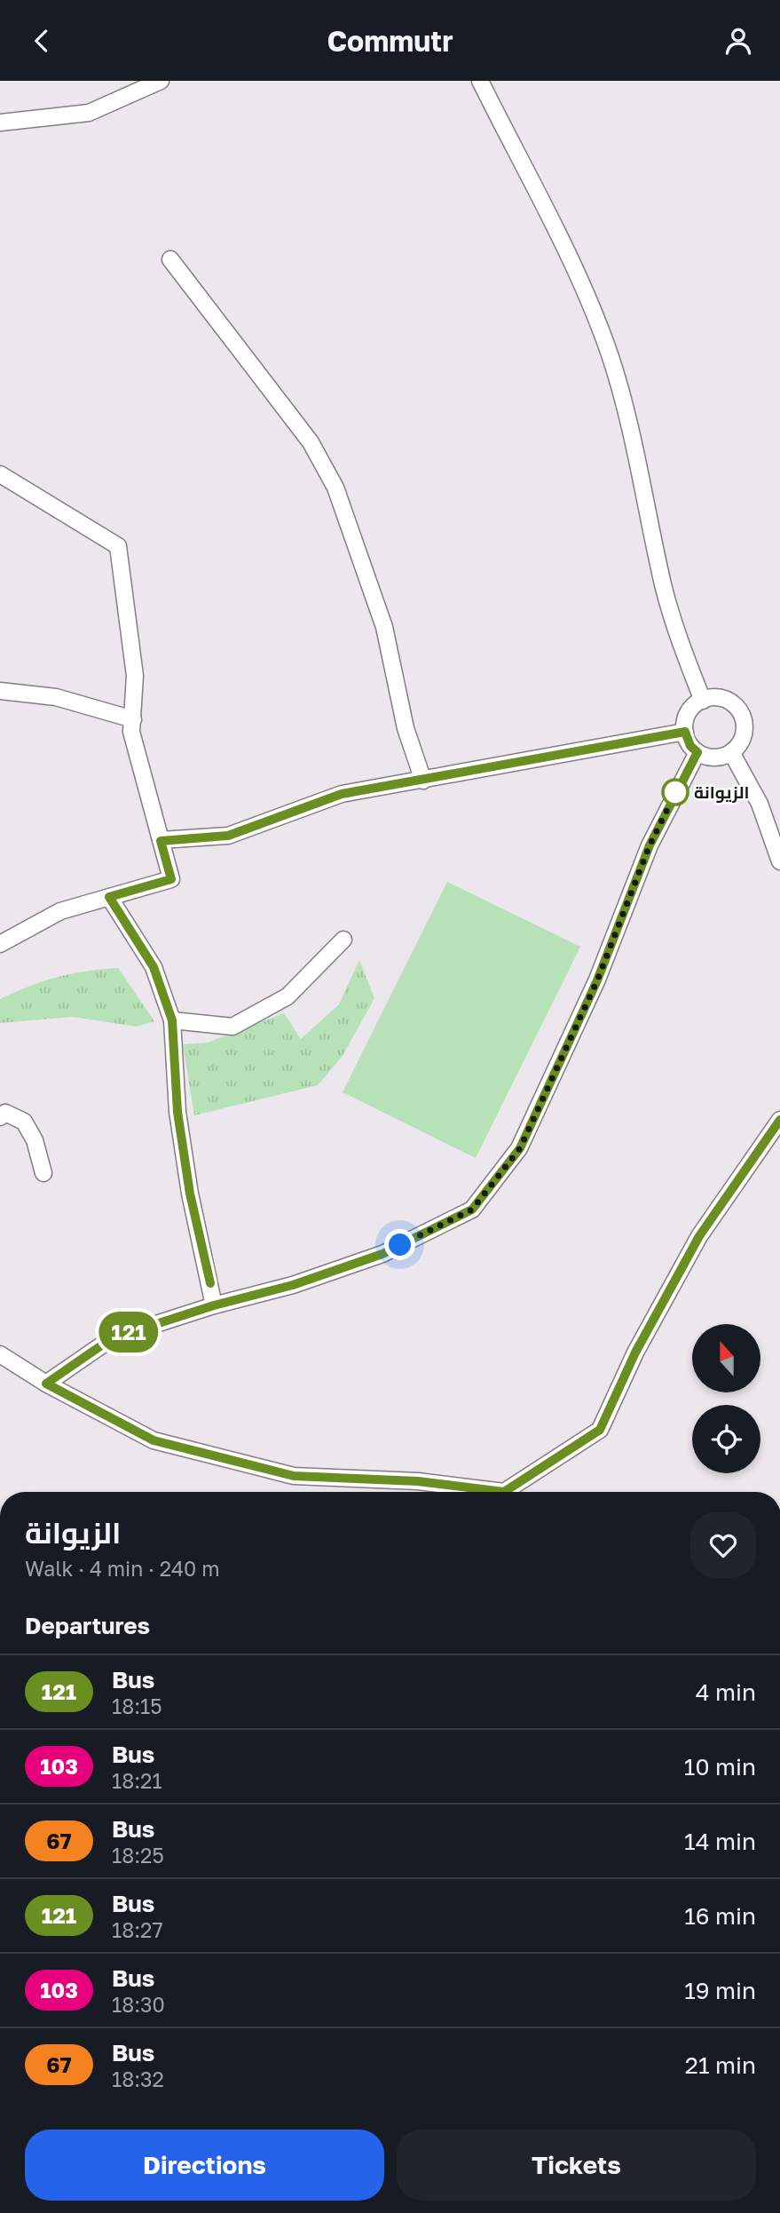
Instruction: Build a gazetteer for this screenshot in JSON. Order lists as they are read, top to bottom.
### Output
{
  "places": ["الزيوانة"],
  "lines": ["bus line 121"],
  "north": "top",
  "page": {
    "header": "Commutr",
    "on_map": "121",
    "heading": [
      ["الزيوانة", "Walk · 4 min · 240 m"],
      "Departures"
    ],
    "list": [
      {
        "mark": "121",
        "name": "Bus",
        "note": "18:15",
        "value": "4 min"
      },
      {
        "mark": "103",
        "name": "Bus",
        "note": "18:21",
        "value": "10 min"
      },
      {
        "mark": "67",
        "name": "Bus",
        "note": "18:25",
        "value": "14 min"
      },
      {
        "mark": "121",
        "name": "Bus",
        "note": "18:27",
        "value": "16 min"
      },
      {
        "mark": "103",
        "name": "Bus",
        "note": "18:30",
        "value": "19 min"
      },
      {
        "mark": "67",
        "name": "Bus",
        "note": "18:32",
        "value": "21 min"
      }
    ],
    "buttons": ["Directions", "Tickets"]
  }
}
